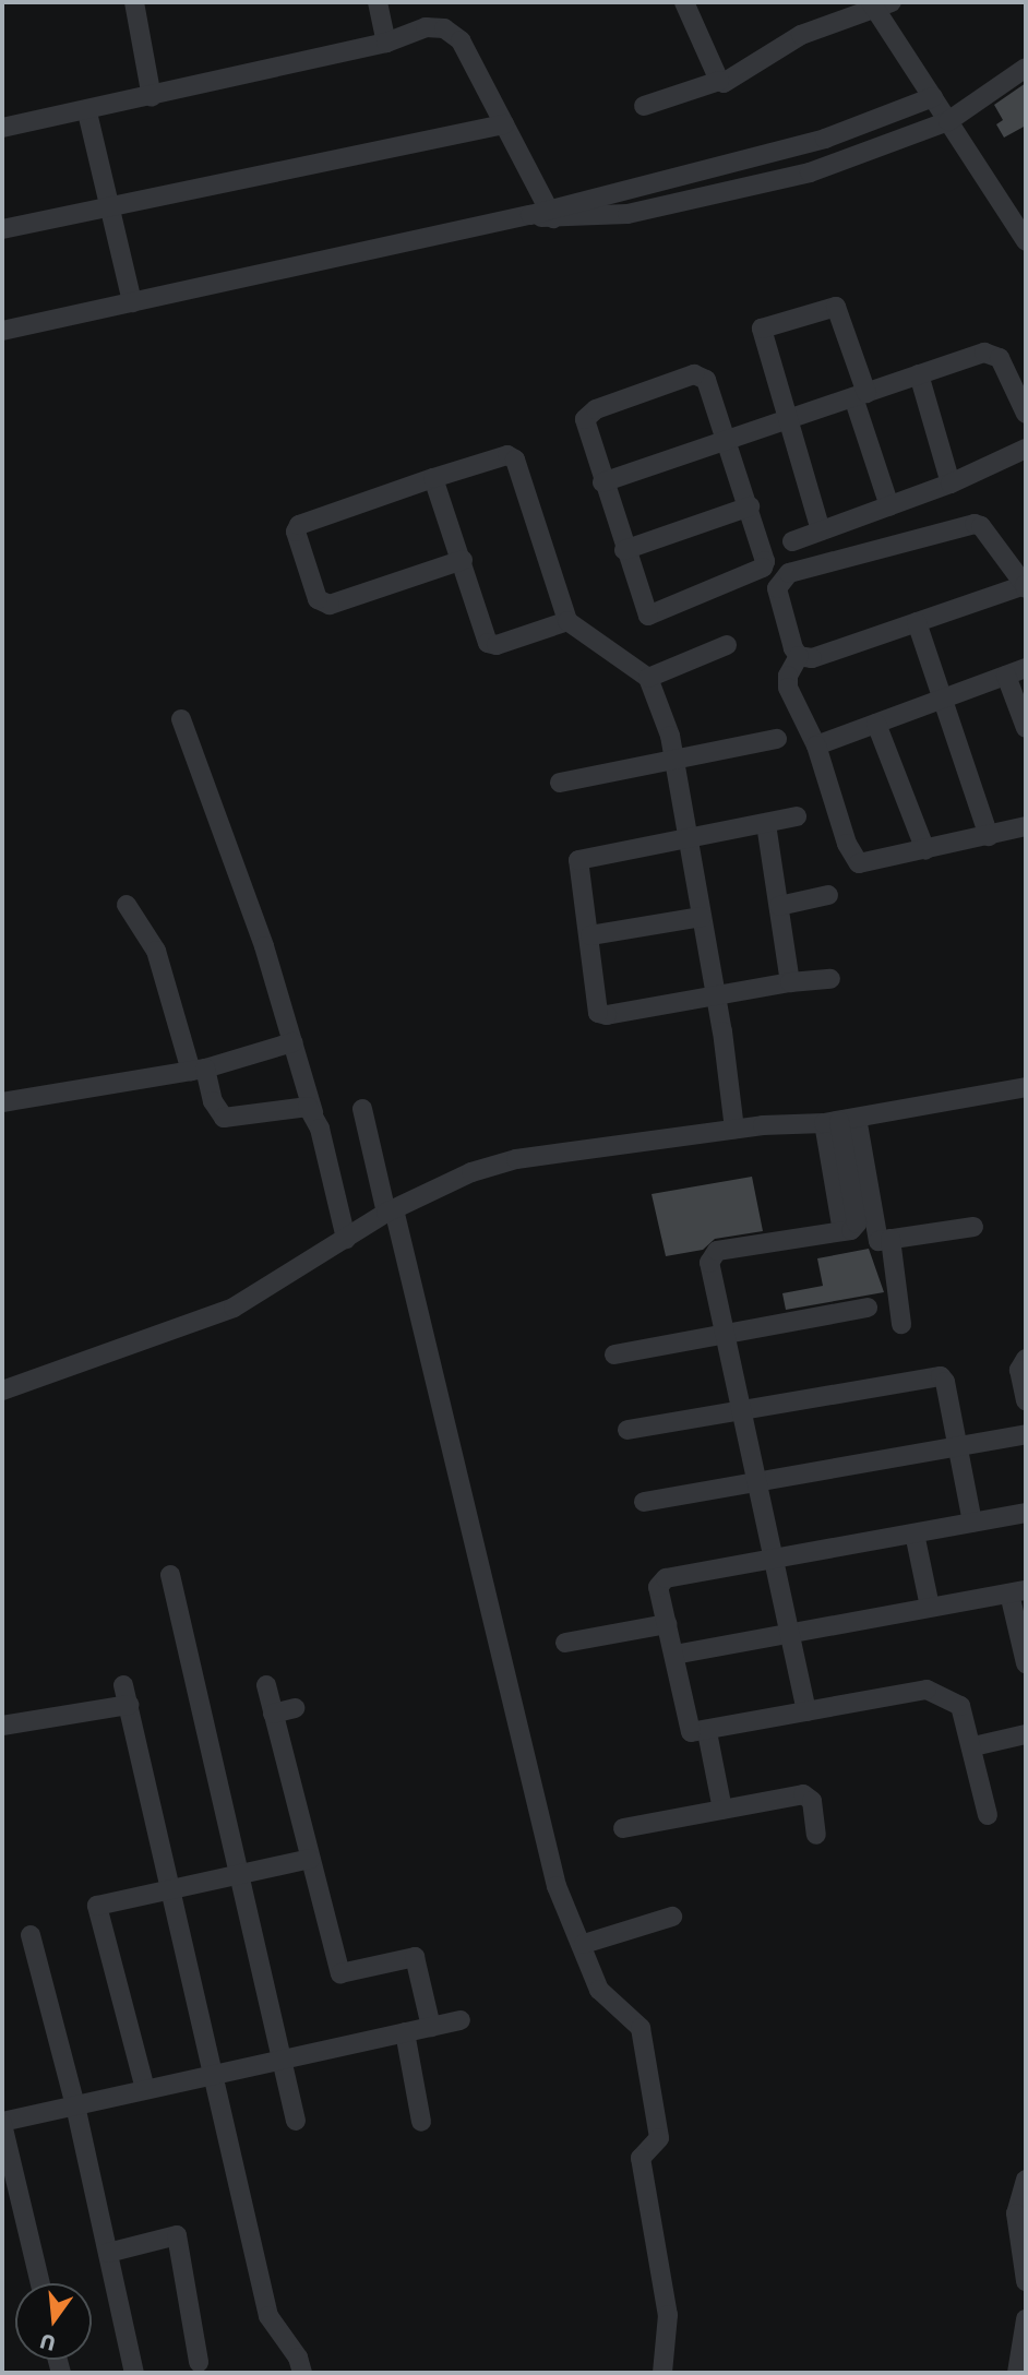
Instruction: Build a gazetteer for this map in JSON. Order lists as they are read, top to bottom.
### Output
{
  "north": "bottom"
}
